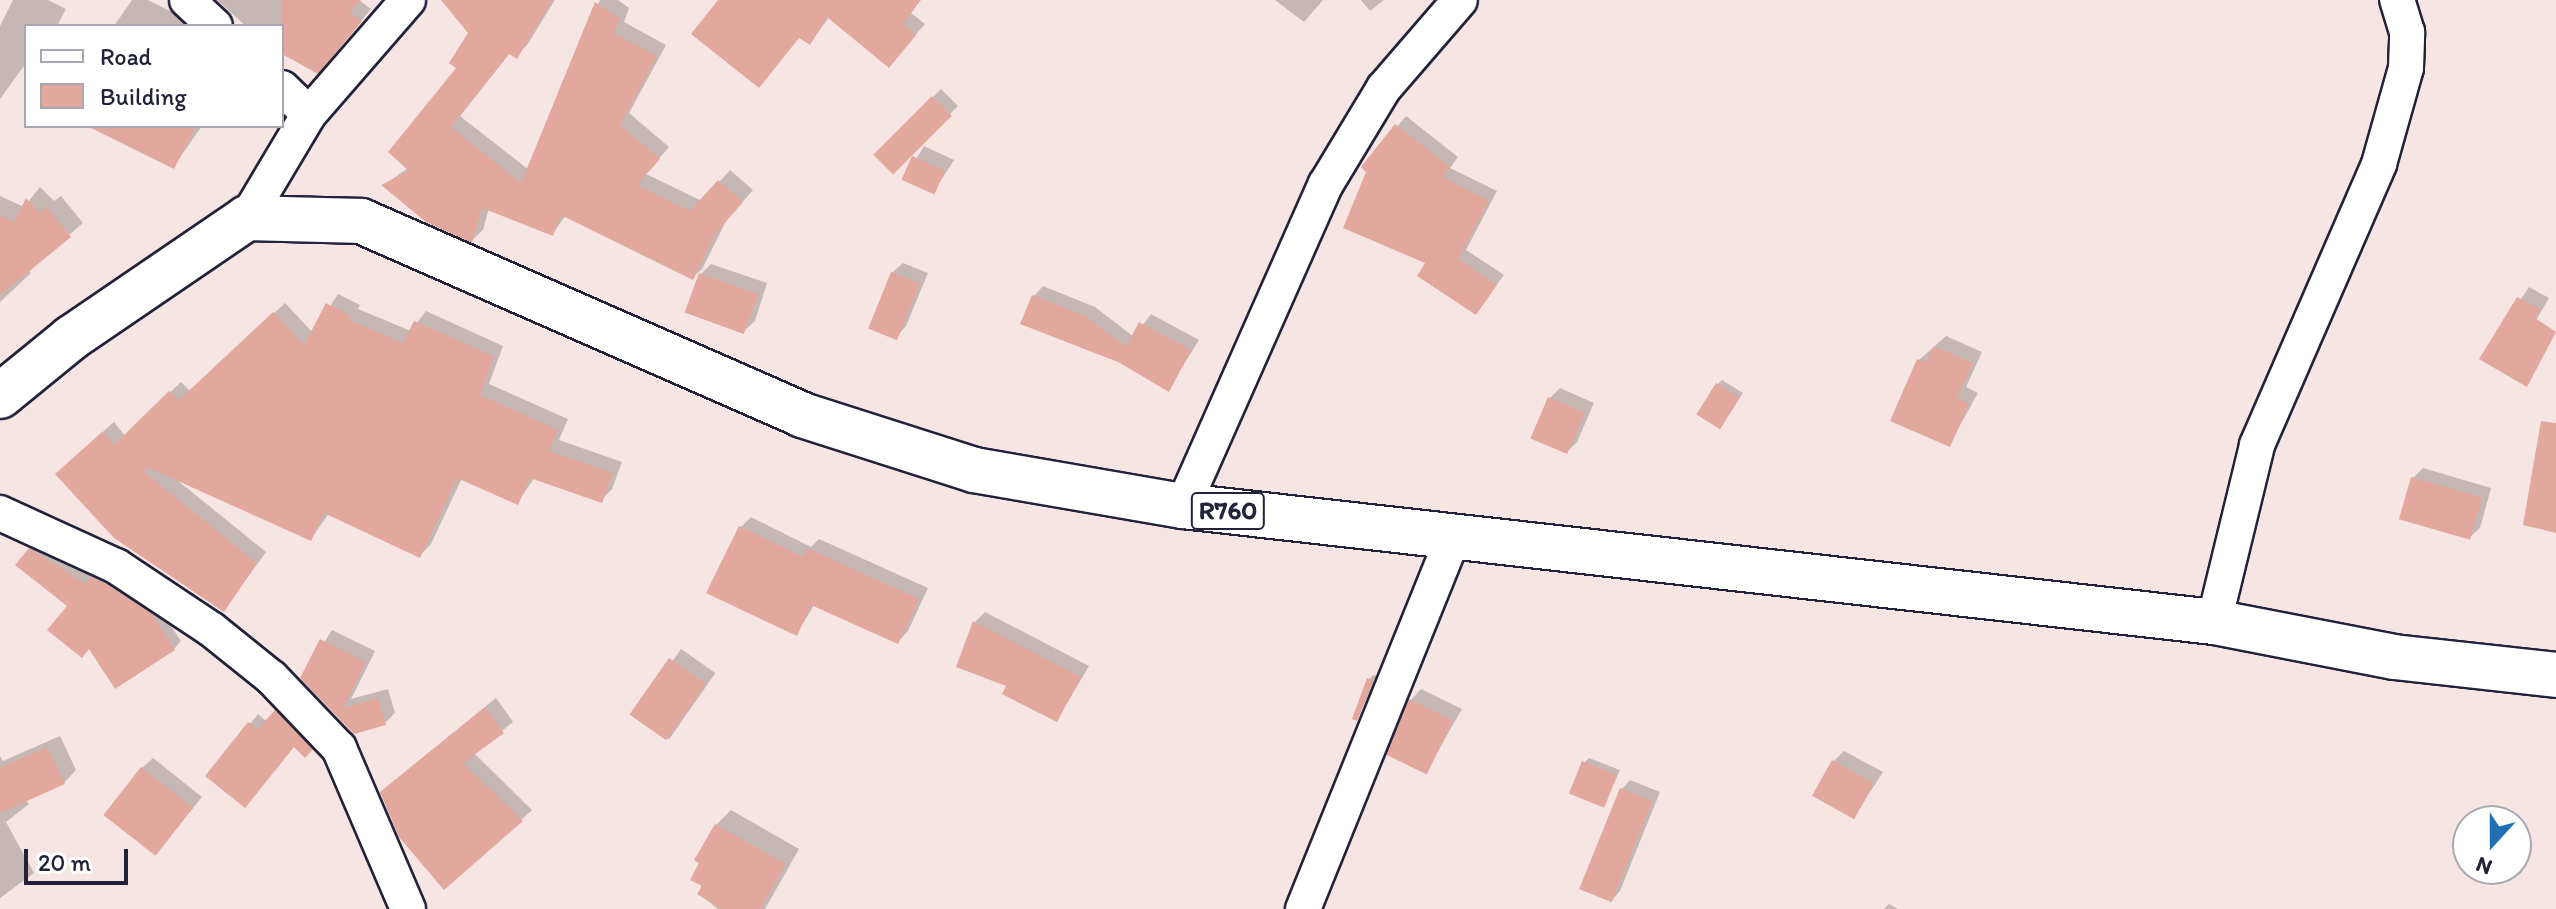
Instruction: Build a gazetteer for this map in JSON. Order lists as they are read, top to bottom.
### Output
{
  "streets": {
    "main road": ["R760"]
  },
  "legend": ["Road", "Building"],
  "scale_bar": "20 m",
  "north": "bottom"
}
